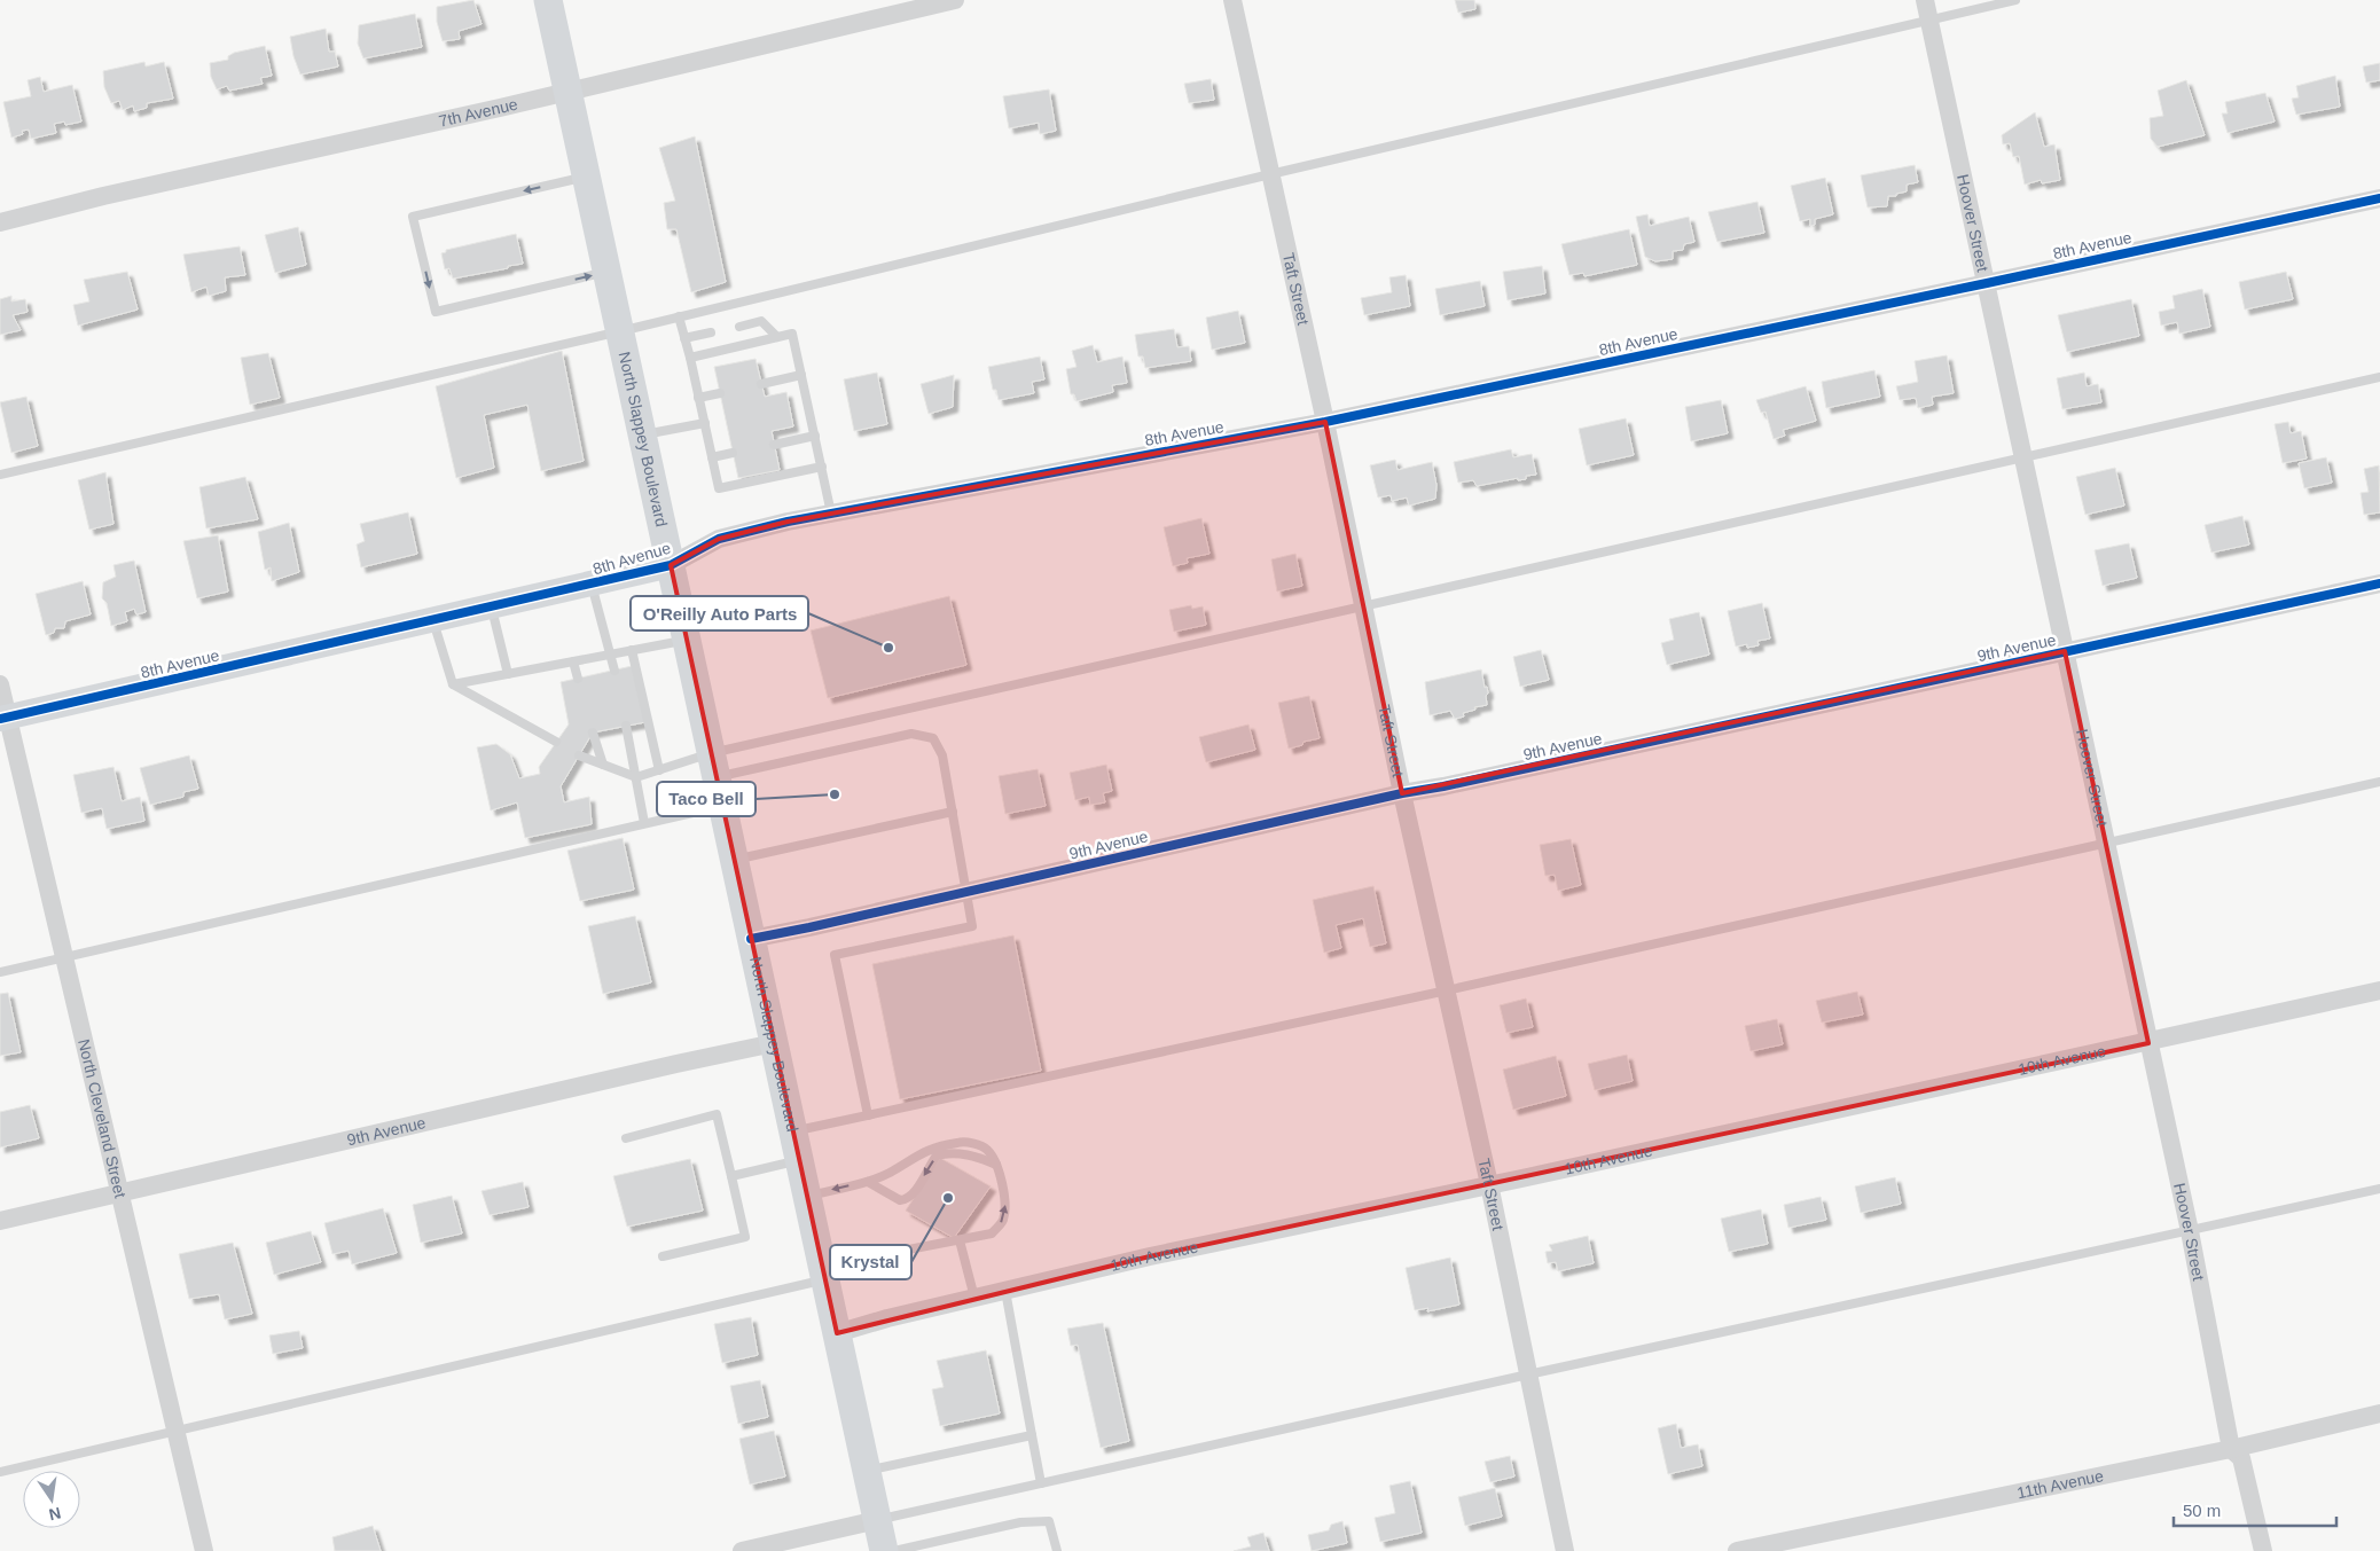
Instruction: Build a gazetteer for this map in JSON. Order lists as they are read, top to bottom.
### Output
{
  "streets": {
    "main road": ["North Slappey Boulevard"],
    "street": [
      "7th Avenue",
      "Hoover Street",
      "8th Avenue",
      "Taft Street",
      "9th Avenue",
      "10th Avenue",
      "North Cleveland Street",
      "11th Avenue"
    ]
  },
  "crossings": [
    ["7th Avenue", "North Slappey Boulevard"],
    ["Hoover Street", "8th Avenue"],
    ["Hoover Street", "9th Avenue"],
    ["Hoover Street", "10th Avenue"],
    ["Hoover Street", "11th Avenue"],
    ["8th Avenue", "Taft Street"],
    ["8th Avenue", "North Slappey Boulevard"],
    ["8th Avenue", "North Cleveland Street"],
    ["Taft Street", "9th Avenue"],
    ["Taft Street", "10th Avenue"],
    ["North Slappey Boulevard", "9th Avenue"],
    ["North Slappey Boulevard", "10th Avenue"],
    ["9th Avenue", "North Cleveland Street"]
  ],
  "places": ["O'Reilly Auto Parts", "Taco Bell", "Krystal"],
  "scale_bar": "50 m",
  "north": "bottom"
}
